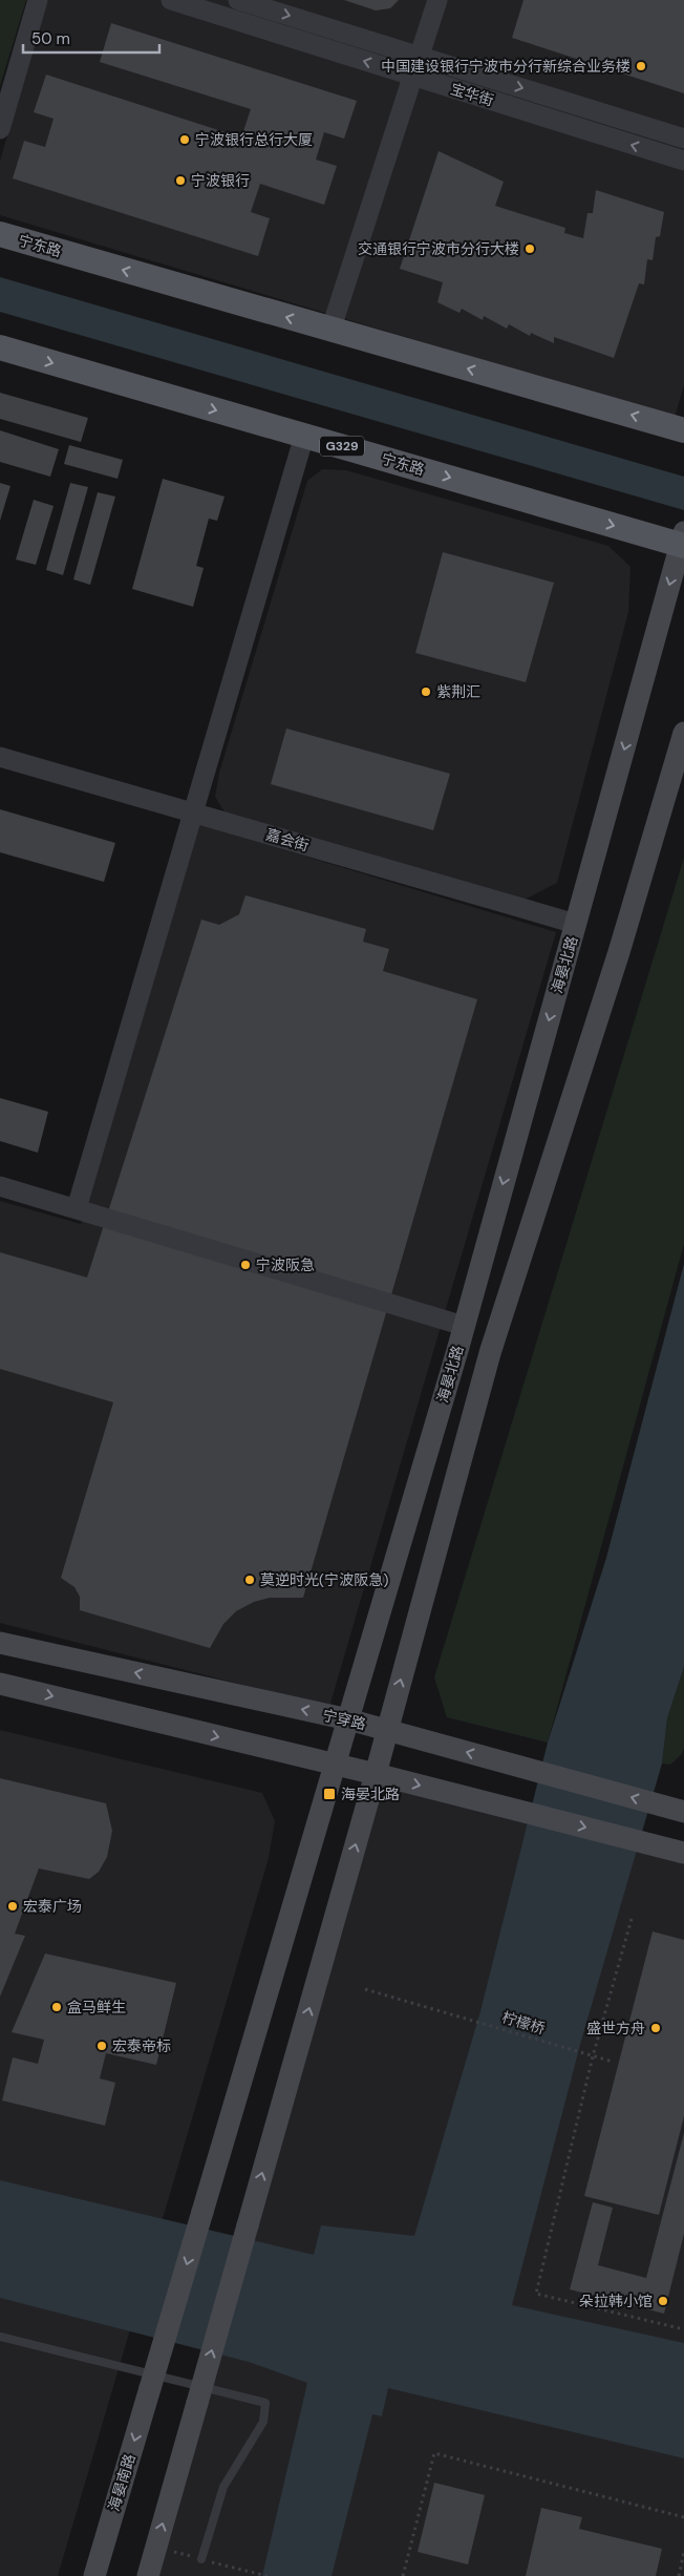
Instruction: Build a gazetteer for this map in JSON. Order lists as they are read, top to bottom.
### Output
{
  "streets": {
    "main road": [
      "宁东路",
      "G329",
      "海晏北路",
      "宁穿路",
      "海晏南路"
    ],
    "street": ["宝华街", "嘉会街"],
    "path": ["柠檬桥"]
  },
  "crossings": [
    ["宁东路", "海晏北路"],
    ["嘉会街", "海晏北路"],
    ["海晏北路", "宁穿路"],
    ["海晏北路", "海晏南路"]
  ],
  "places": {
    "other": [
      "中国建设银行宁波市分行新综合业务楼",
      "宁波银行总行大厦",
      "宁波银行",
      "交通银行宁波市分行大楼",
      "紫荆汇",
      "宁波阪急",
      "莫逆时光(宁波阪急)",
      "宏泰广场",
      "盒马鲜生",
      "盛世方舟",
      "宏泰帝标",
      "朵拉韩小馆"
    ],
    "transit": ["海晏北路"]
  },
  "scale_bar": "50 m"
}
